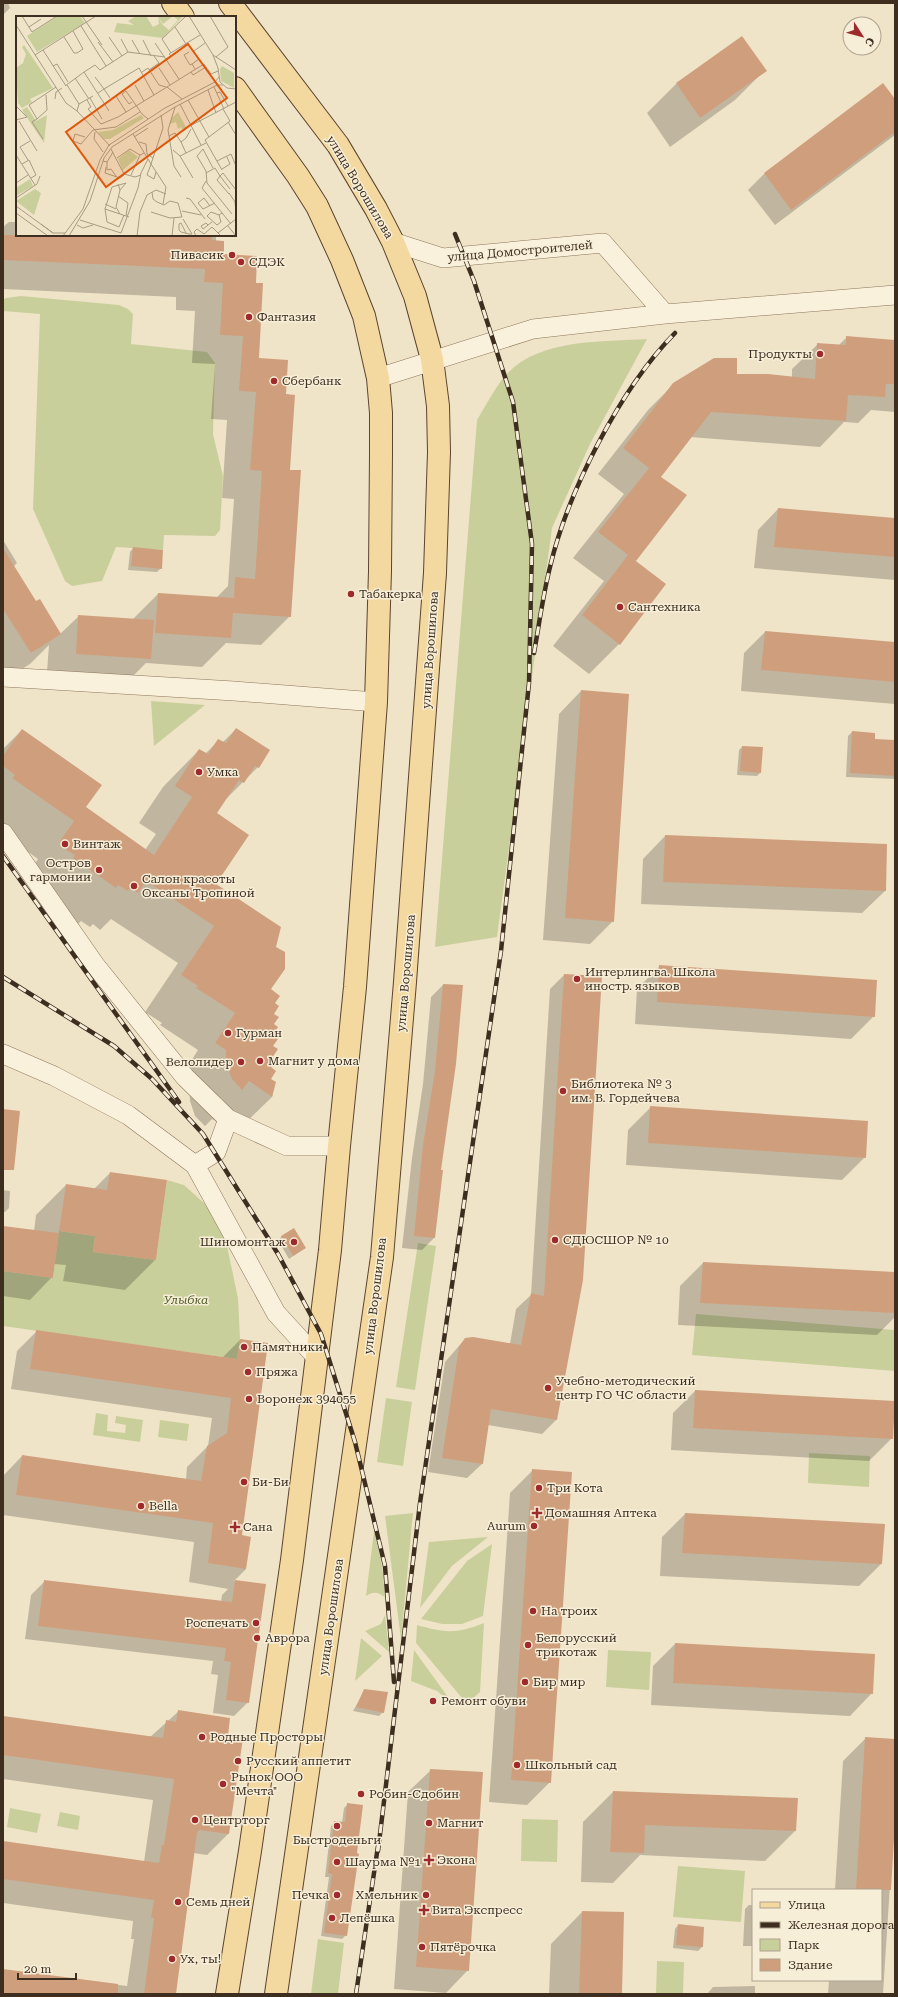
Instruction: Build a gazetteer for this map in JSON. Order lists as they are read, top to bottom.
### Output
{
  "streets": {
    "main road": ["улица Ворошилова"],
    "street": ["улица Домостроителей"]
  },
  "crossings": [
    ["улица Ворошилова", "улица Домостроителей"]
  ],
  "parks": ["Улыбка"],
  "places": {
    "other": [
      "Пивасик",
      "СДЭК",
      "Фантазия",
      "Продукты",
      "Сбербанк",
      "Табакерка",
      "Сантехника",
      "Умка",
      "Винтаж",
      "Остров гармонии",
      "Салон красоты Оксаны Тропиной",
      "Интерлингва. Школа иностр. языков",
      "Гурман",
      "Магнит у дома",
      "Велолидер",
      "Библиотека № 3 им. В. Гордейчева",
      "СДЮСШОР № 10",
      "Шиномонтаж",
      "Памятники",
      "Пряжа",
      "Учебно-методический центр ГО ЧС области",
      "Воронеж 394055",
      "Би-Би",
      "Три Кота",
      "Bella",
      "Aurum",
      "На троих",
      "Роспечать",
      "Аврора",
      "Белорусский трикотаж",
      "Бир мир",
      "Ремонт обуви",
      "Родные Просторы",
      "Русский аппетит",
      "Школьный сад",
      "Рынок ООО \"Мечта\"",
      "Робин-Сдобин",
      "Центрторг",
      "Магнит",
      "Быстроденьги",
      "Шаурма №1",
      "Печка",
      "Хмельник",
      "Семь дней",
      "Лепёшка",
      "Пятёрочка",
      "Ух, ты!"
    ],
    "health": [
      "Домашняя Аптека",
      "Сана",
      "Экона",
      "Вита Экспресс"
    ]
  },
  "legend": [
    "Улица",
    "Железная дорога",
    "Парк",
    "Здание"
  ],
  "scale_bar": "20 m",
  "north": "bottom right"
}
